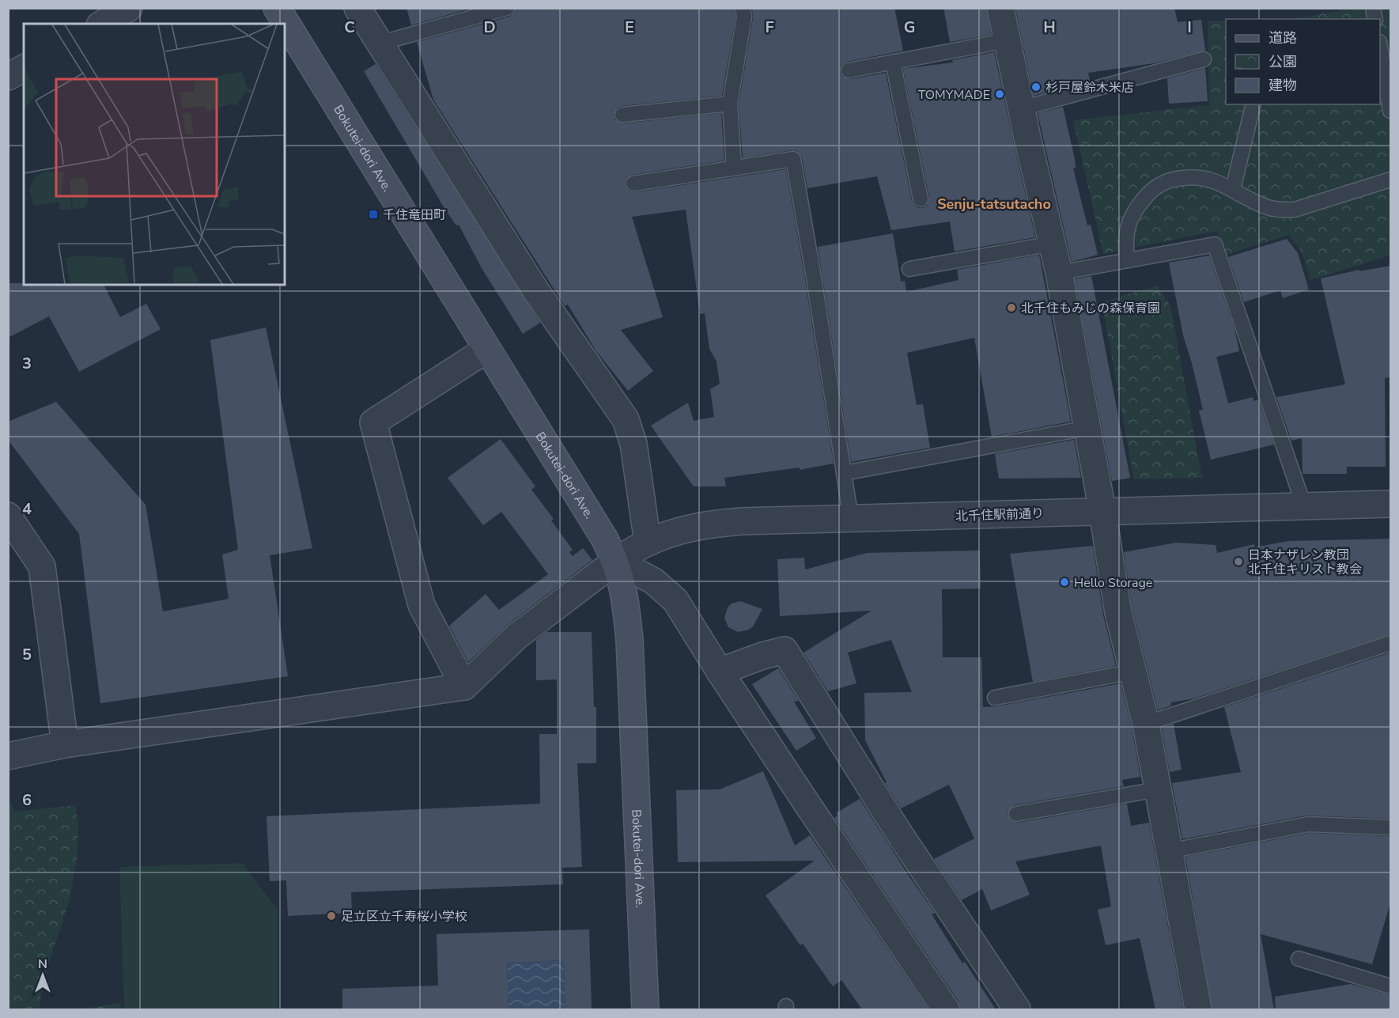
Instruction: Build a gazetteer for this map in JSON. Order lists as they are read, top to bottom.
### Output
{
  "streets": {
    "main road": ["Bokutei-dori Ave."],
    "street": ["北千住駅前通り"]
  },
  "crossings": [
    ["Bokutei-dori Ave.", "北千住駅前通り"]
  ],
  "districts": ["Senju-tatsutacho"],
  "places": {
    "other": [
      "杉戸屋鈴木米店",
      "TOMYMADE",
      "北千住もみじの森保育園",
      "日本ナザレン教団 北千住キリスト教会",
      "Hello Storage",
      "足立区立千寿桜小学校"
    ],
    "transit": ["千住竜田町"]
  },
  "legend": ["道路", "公園", "建物"],
  "north": "top",
  "grid": {
    "columns": [
      "C",
      "D",
      "E",
      "F",
      "G",
      "H",
      "I"
    ],
    "rows": [
      "3",
      "4",
      "5",
      "6"
    ]
  }
}
